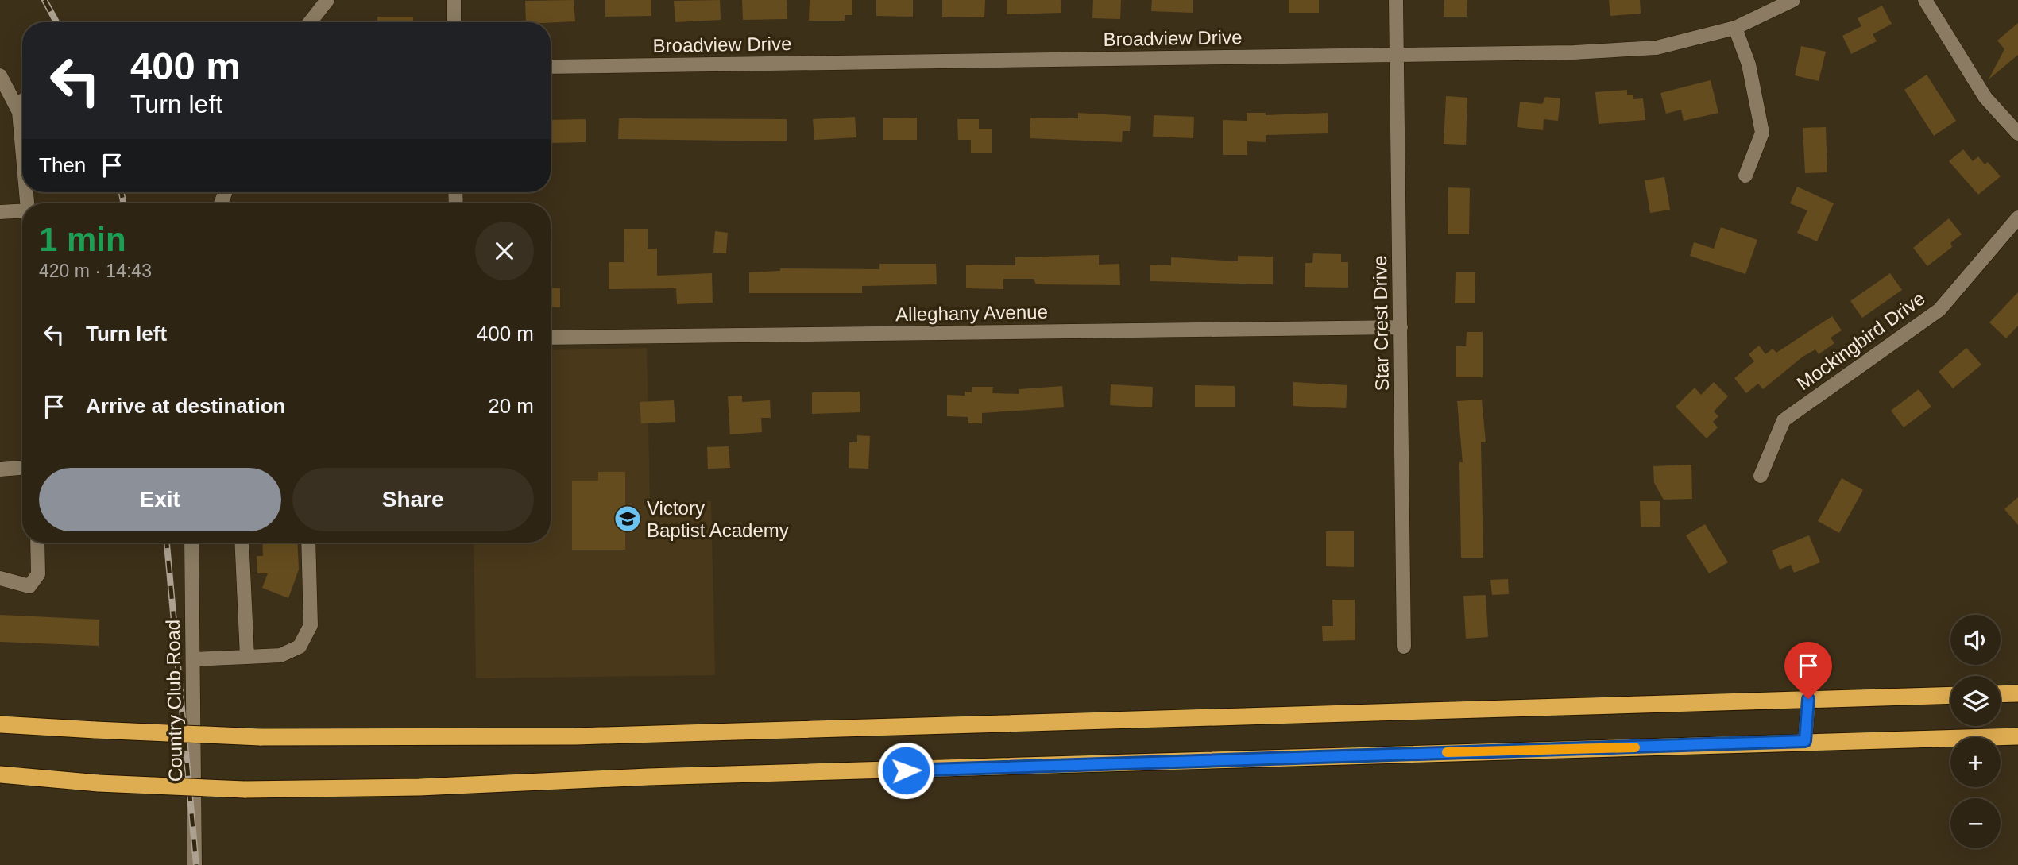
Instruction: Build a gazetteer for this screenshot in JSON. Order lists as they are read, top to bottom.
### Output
{
  "streets": {
    "street": [
      "Broadview Drive",
      "Alleghany Avenue",
      "Star Crest Drive",
      "Mockingbird Drive",
      "Country Club Road"
    ]
  },
  "crossings": [
    ["Broadview Drive", "Star Crest Drive"],
    ["Alleghany Avenue", "Star Crest Drive"]
  ],
  "places": {
    "school or university": ["Victory Baptist Academy"]
  },
  "page": {
    "turn": ["400 m", "Turn left"],
    "then": "Then",
    "heading": ["1 min", "420 m · 14:43"],
    "list": [
      {
        "name": "Turn left",
        "value": "400 m"
      },
      {
        "name": "Arrive at destination",
        "value": "20 m"
      }
    ],
    "buttons": ["Exit", "Share"],
    "map_buttons": ["+", "−"]
  }
}
